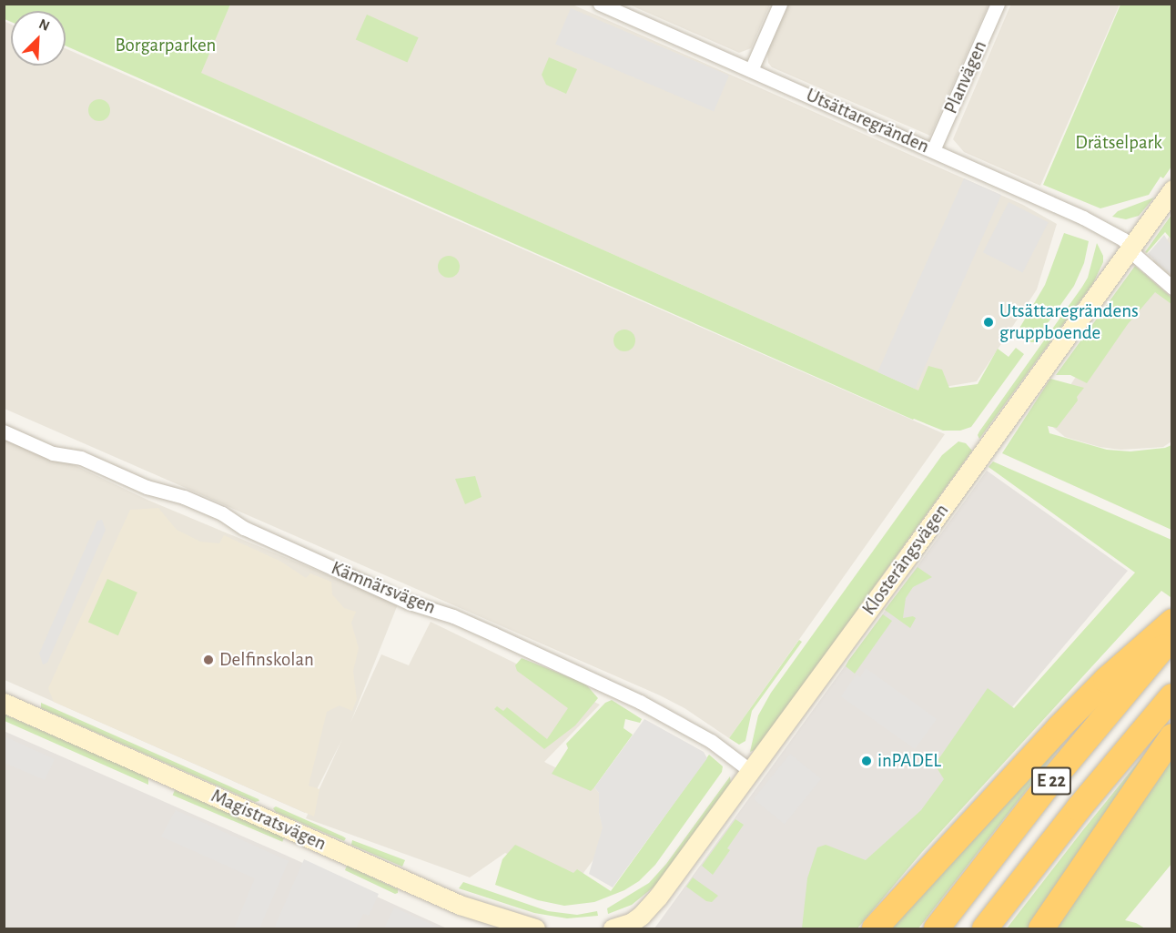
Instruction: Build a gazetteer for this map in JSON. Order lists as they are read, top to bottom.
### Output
{
  "streets": {
    "highway": ["E 22"],
    "street": [
      "Planvägen",
      "Utsättaregränden",
      "Klosterängsvägen",
      "Kämnärsvägen",
      "Magistratsvägen"
    ]
  },
  "crossings": [
    ["Planvägen", "Utsättaregränden"],
    ["Utsättaregränden", "Klosterängsvägen"],
    ["Klosterängsvägen", "Kämnärsvägen"]
  ],
  "parks": ["Borgarparken", "Drätselpark"],
  "places": ["Utsättaregrändens gruppboende", "Delfinskolan", "inPADEL"],
  "north": "top right"
}
